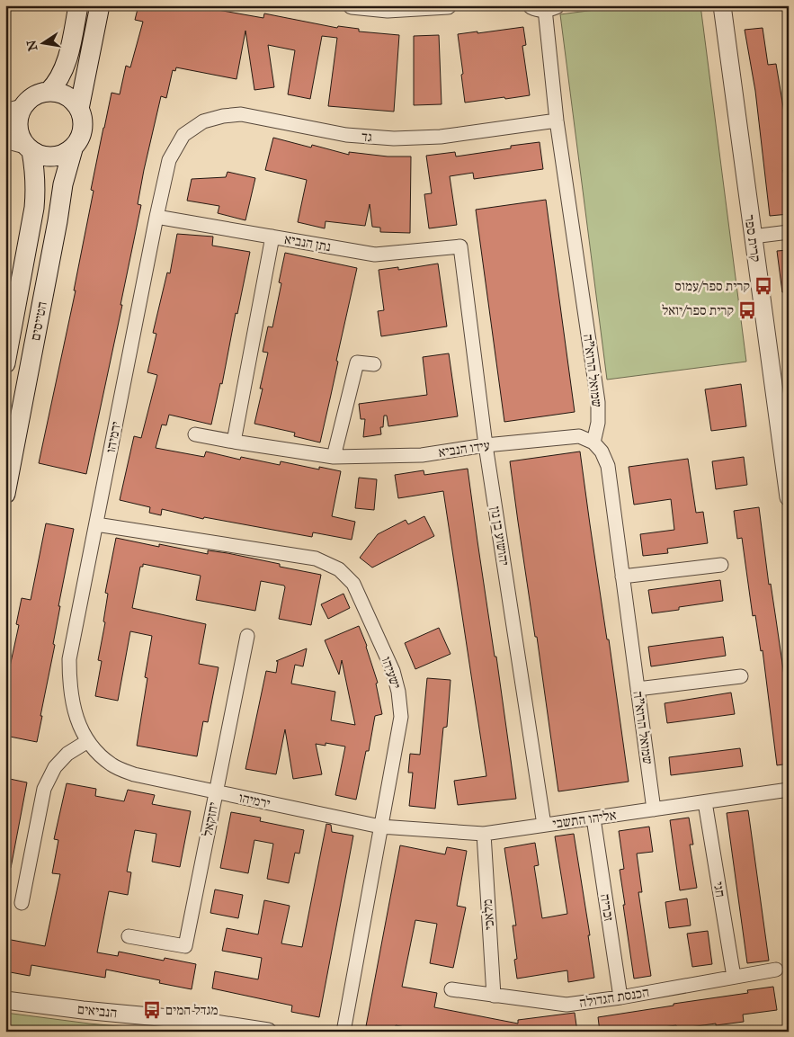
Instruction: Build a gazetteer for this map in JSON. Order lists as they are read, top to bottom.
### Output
{
  "streets": {
    "main road": ["הטייסים"],
    "street": [
      "גד",
      "קרית ספר",
      "נתן הנביא",
      "שמואל הרוא\"ה",
      "ירמיהו",
      "עידו הנביא",
      "יהושוע בן נון",
      "ישעיהו",
      "יחזקאל",
      "אליהו התשבי",
      "חגי",
      "זכריה",
      "מלאכי",
      "הכנסת הגדולה",
      "הנביאים"
    ]
  },
  "crossings": [
    ["גד", "שמואל הרוא\"ה"],
    ["גד", "ירמיהו"],
    ["נתן הנביא", "ירמיהו"],
    ["נתן הנביא", "יהושוע בן נון"],
    ["שמואל הרוא\"ה", "עידו הנביא"],
    ["שמואל הרוא\"ה", "אליהו התשבי"],
    ["ירמיהו", "ישעיהו"],
    ["ירמיהו", "יחזקאל"],
    ["ירמיהו", "אליהו התשבי"],
    ["עידו הנביא", "יהושוע בן נון"],
    ["יהושוע בן נון", "אליהו התשבי"],
    ["ישעיהו", "אליהו התשבי"],
    ["אליהו התשבי", "חגי"],
    ["אליהו התשבי", "זכריה"],
    ["אליהו התשבי", "מלאכי"],
    ["חגי", "הכנסת הגדולה"],
    ["זכריה", "הכנסת הגדולה"],
    ["מלאכי", "הכנסת הגדולה"]
  ],
  "places": {
    "bus stop": ["קרית ספר/עמוס", "קרית ספר/יואל", "מגדל המים"]
  },
  "north": "left"
}
